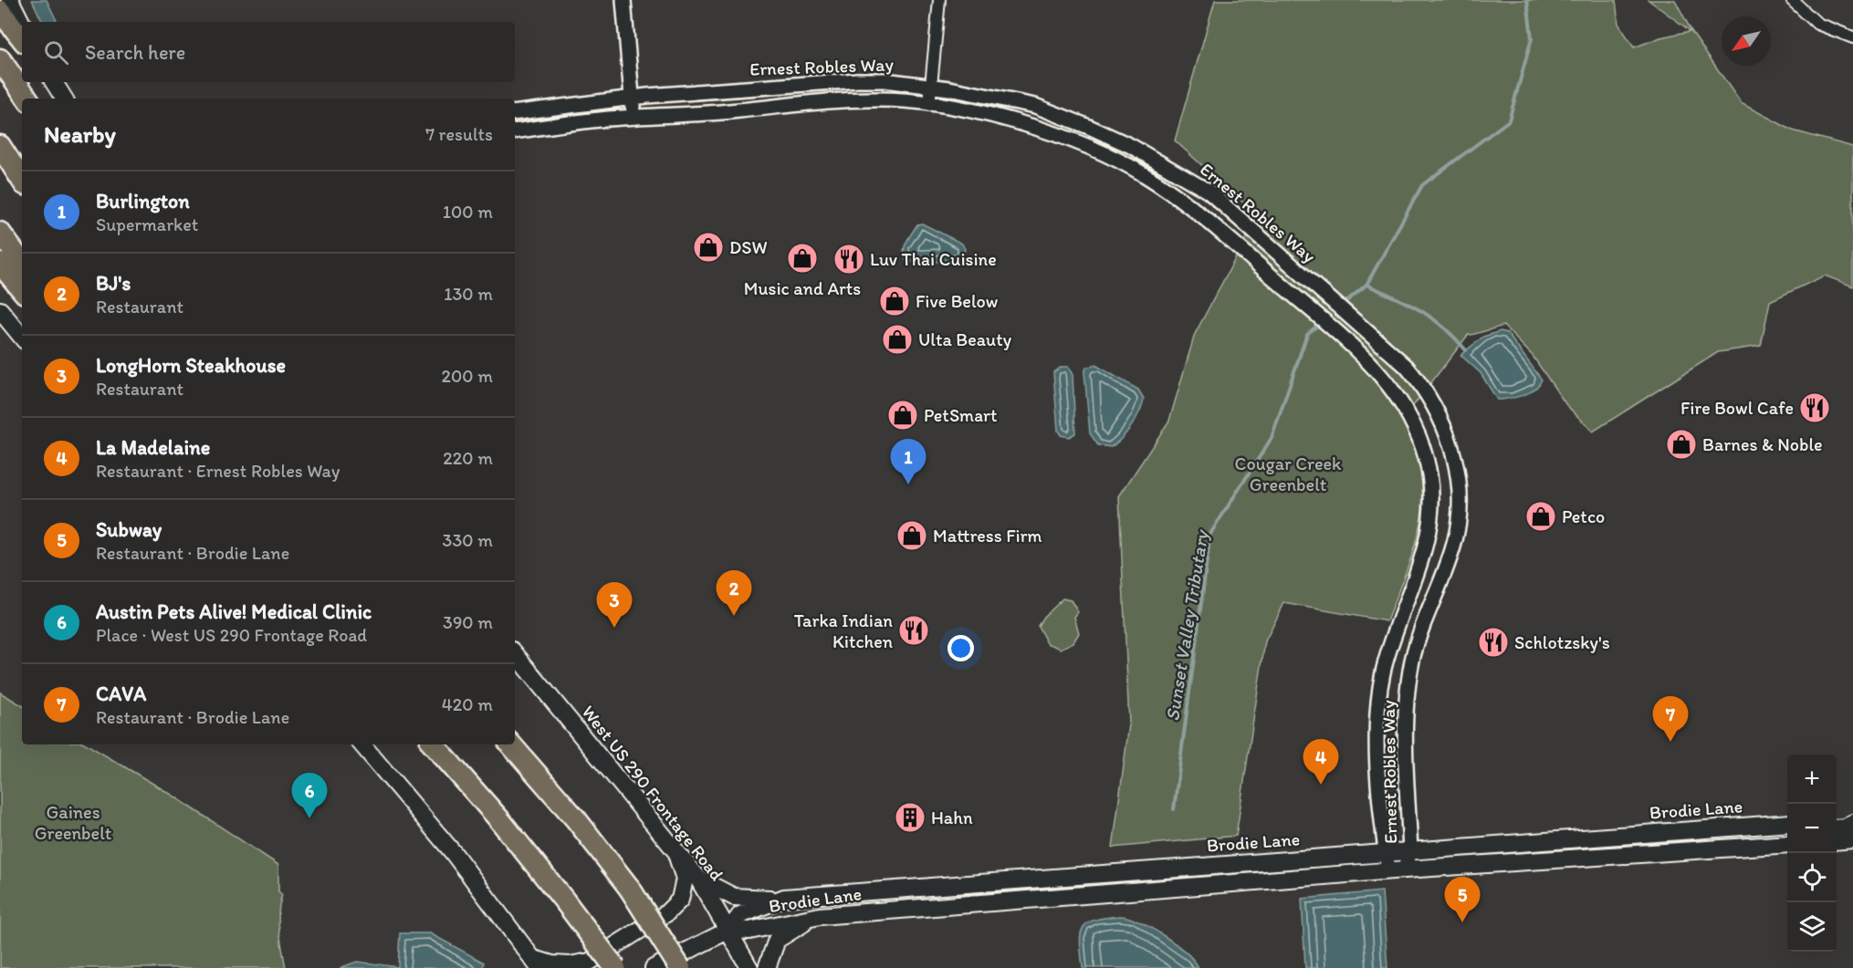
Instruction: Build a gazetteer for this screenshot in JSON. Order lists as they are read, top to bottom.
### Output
{
  "streets": {
    "main road": ["West US 290 Frontage Road", "Brodie Lane"],
    "street": ["Ernest Robles Way"]
  },
  "crossings": [
    ["Ernest Robles Way", "Brodie Lane"],
    ["West US 290 Frontage Road", "Brodie Lane"]
  ],
  "water": ["Sunset Valley Tributary"],
  "parks": ["Cougar Creek Greenbelt", "Gaines Greenbelt"],
  "places": {
    "shop": [
      "DSW",
      "Music and Arts",
      "Five Below",
      "Ulta Beauty",
      "PetSmart",
      "Barnes & Noble",
      "Petco",
      "Mattress Firm"
    ],
    "restaurant": [
      "Luv Thai Cuisine",
      "Fire Bowl Cafe",
      "Tarka Indian Kitchen",
      "Schlotzsky's"
    ],
    "building": ["Hahn"]
  },
  "north": "bottom left",
  "page": {
    "search": "Search here",
    "heading": ["Nearby", "7 results"],
    "list": [
      {
        "mark": "1",
        "name": "Burlington",
        "note": "Supermarket",
        "value": "100 m"
      },
      {
        "mark": "2",
        "name": "BJ's",
        "note": "Restaurant",
        "value": "130 m"
      },
      {
        "mark": "3",
        "name": "LongHorn Steakhouse",
        "note": "Restaurant",
        "value": "200 m"
      },
      {
        "mark": "4",
        "name": "La Madelaine",
        "note": "Restaurant · Ernest Robles Way",
        "value": "220 m"
      },
      {
        "mark": "5",
        "name": "Subway",
        "note": "Restaurant · Brodie Lane",
        "value": "330 m"
      },
      {
        "mark": "6",
        "name": "Austin Pets Alive! Medical Clinic",
        "note": "Place · West US 290 Frontage Road",
        "value": "390 m"
      },
      {
        "mark": "7",
        "name": "CAVA",
        "note": "Restaurant · Brodie Lane",
        "value": "420 m"
      }
    ],
    "pins": [
      "1",
      "2",
      "3",
      "7",
      "4",
      "6",
      "5"
    ],
    "map_buttons": ["+", "−"]
  }
}
